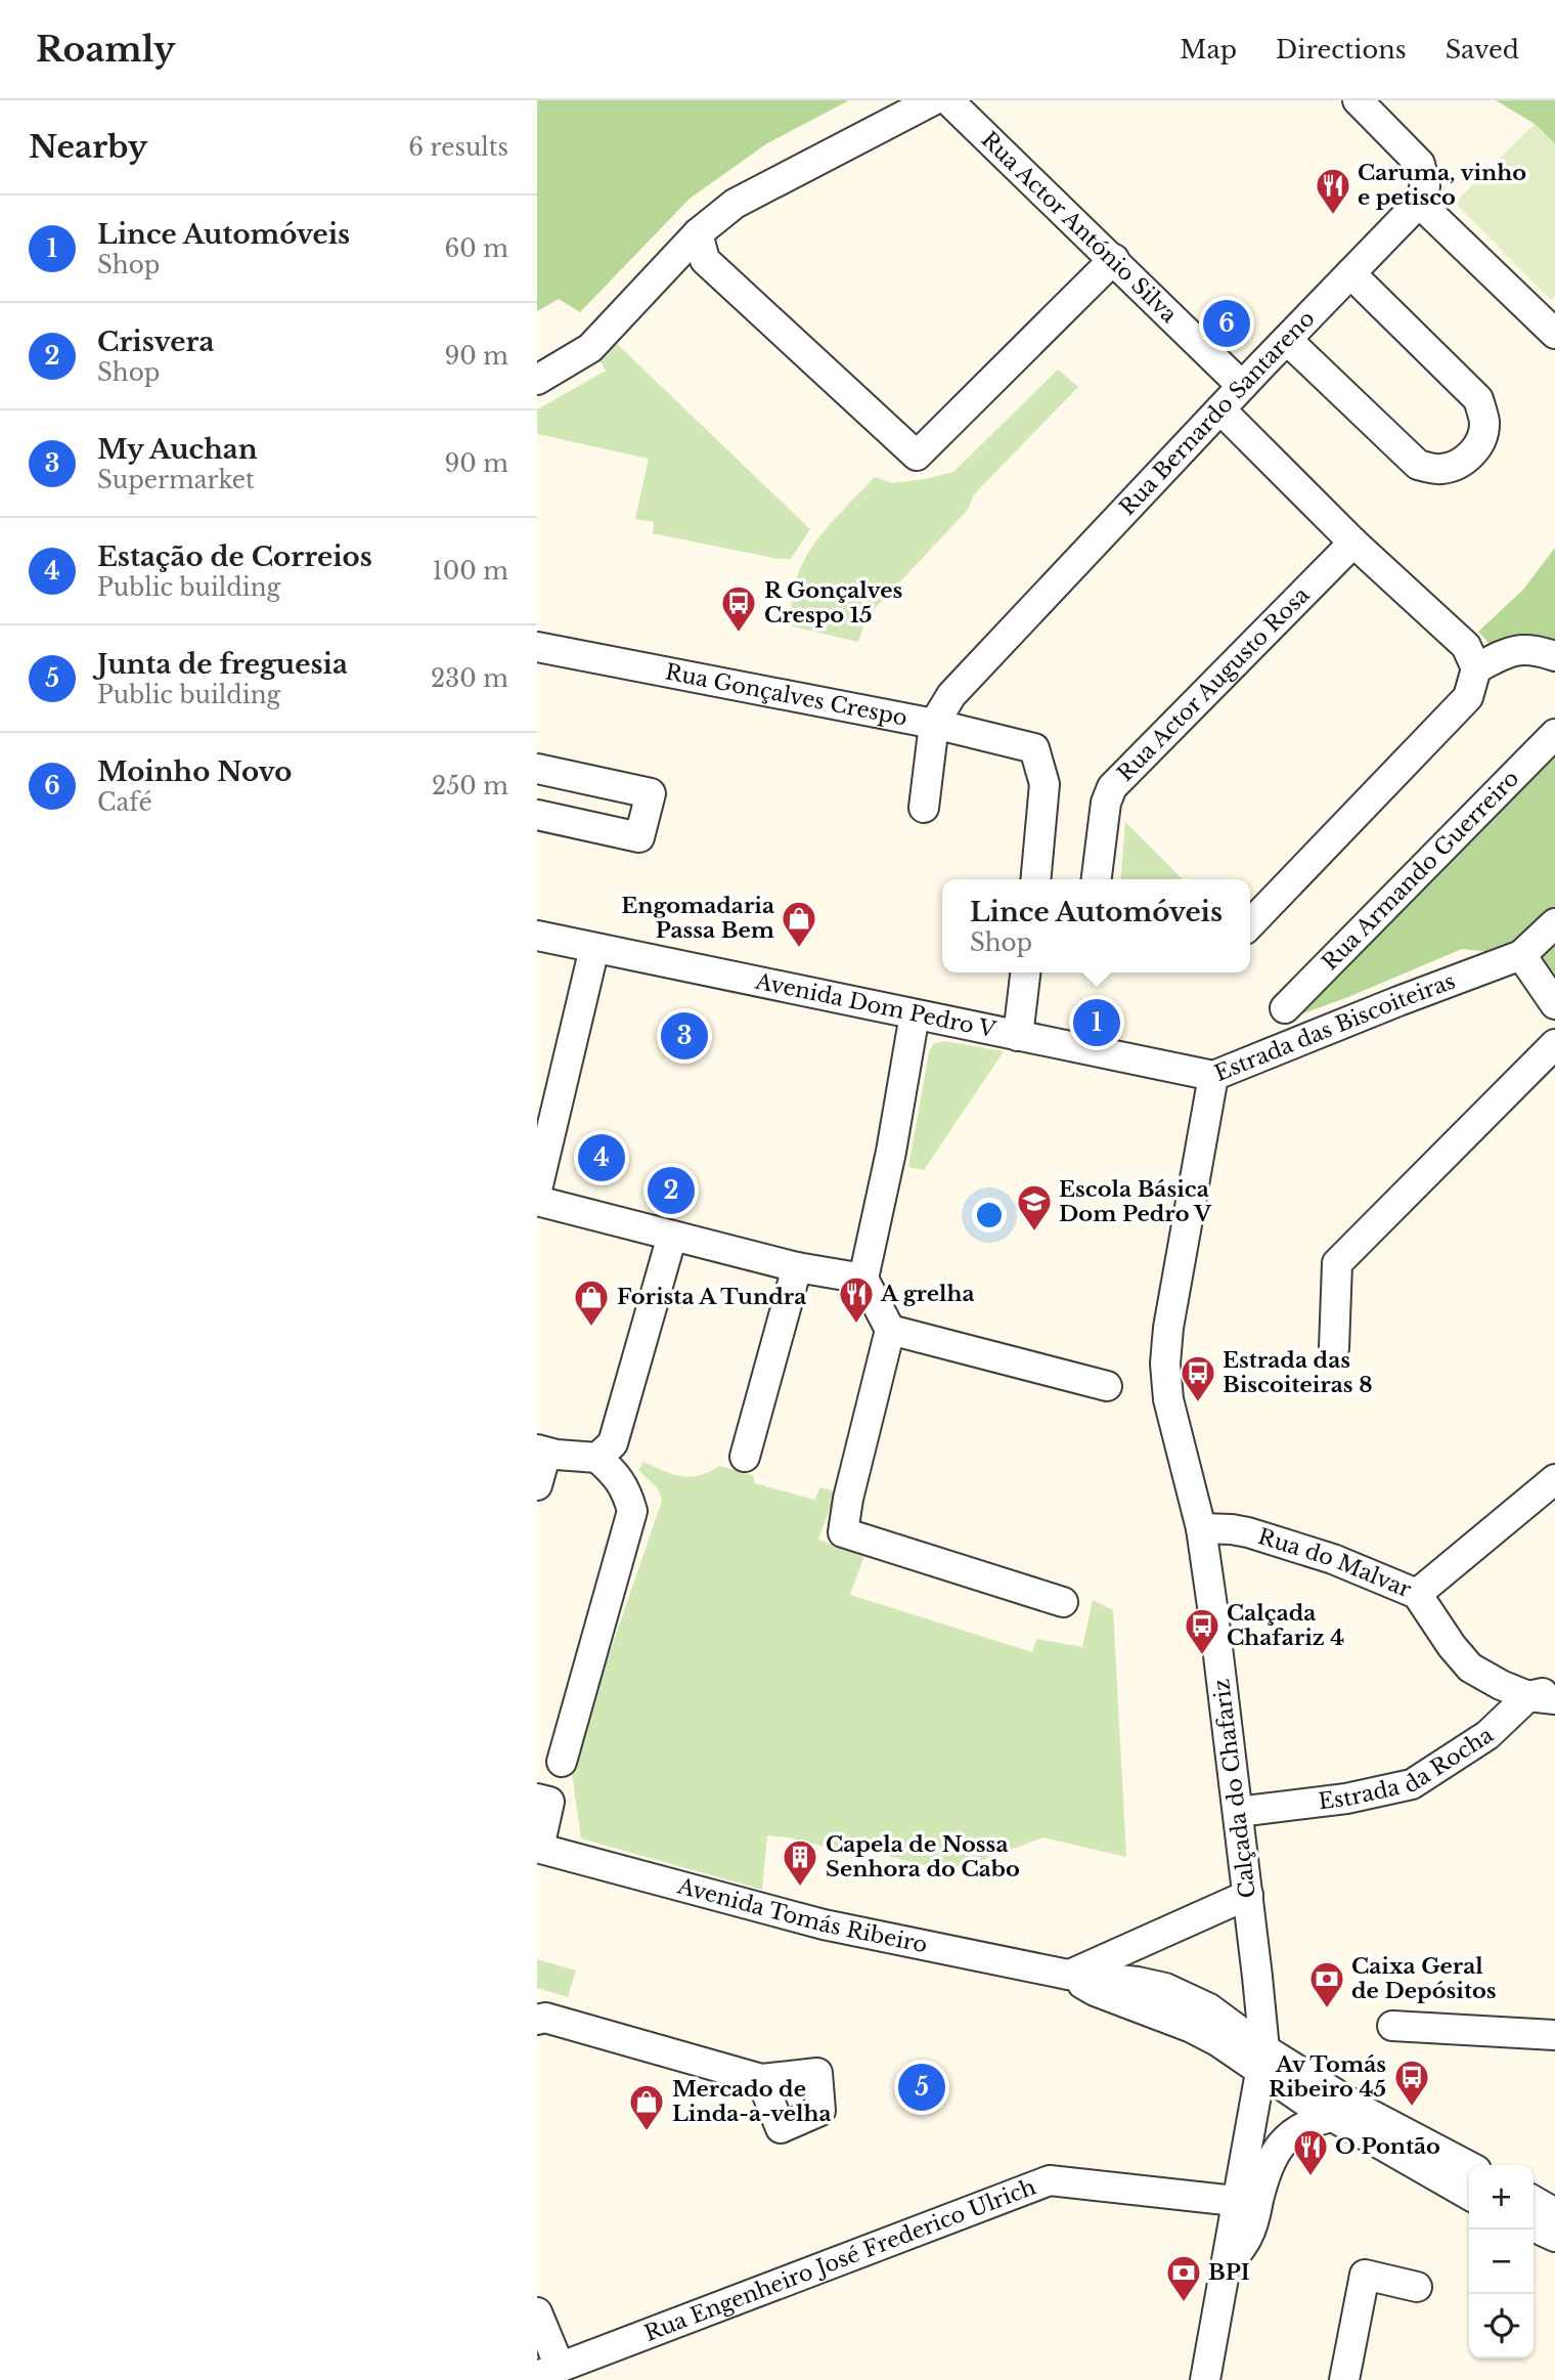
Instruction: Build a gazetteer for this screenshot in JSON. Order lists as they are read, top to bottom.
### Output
{
  "streets": {
    "street": [
      "Rua Actor António Silva",
      "Rua Bernardo Santareno",
      "Rua Actor Augusto Rosa",
      "Rua Gonçalves Crespo",
      "Rua Armando Guerreiro",
      "Avenida Dom Pedro V",
      "Estrada das Biscoiteiras",
      "Rua do Malvar",
      "Estrada da Rocha",
      "Calçada do Chafariz",
      "Avenida Tomás Ribeiro",
      "Rua Engenheiro José Frederico Ulrich"
    ]
  },
  "crossings": [
    ["Rua Actor António Silva", "Rua Bernardo Santareno"],
    ["Rua Bernardo Santareno", "Rua Gonçalves Crespo"],
    ["Avenida Dom Pedro V", "Estrada das Biscoiteiras"],
    ["Estrada das Biscoiteiras", "Rua do Malvar"],
    ["Estrada das Biscoiteiras", "Calçada do Chafariz"],
    ["Rua do Malvar", "Estrada da Rocha"],
    ["Rua do Malvar", "Calçada do Chafariz"],
    ["Estrada da Rocha", "Calçada do Chafariz"],
    ["Calçada do Chafariz", "Avenida Tomás Ribeiro"],
    ["Calçada do Chafariz", "Rua Engenheiro José Frederico Ulrich"]
  ],
  "places": {
    "restaurant": ["Caruma, vinho e petisco", "A grelha", "O Pontão"],
    "bus stop": [
      "R Gonçalves Crespo 15",
      "Estrada das Biscoiteiras 8",
      "Calçada Chafariz 4",
      "Av Tomás Ribeiro 45"
    ],
    "shop": ["Engomadaria Passa Bem", "Forista A Tundra", "Mercado de Linda-a-velha"],
    "school or university": ["Escola Básica Dom Pedro V"],
    "building": ["Capela de Nossa Senhora do Cabo"],
    "bank": ["Caixa Geral de Depósitos", "BPI"]
  },
  "page": {
    "header": "Roamly",
    "nav": ["Map", "Directions", "Saved"],
    "heading": ["Nearby", "6 results"],
    "list": [
      {
        "mark": "1",
        "name": "Lince Automóveis",
        "note": "Shop",
        "value": "60 m"
      },
      {
        "mark": "2",
        "name": "Crisvera",
        "note": "Shop",
        "value": "90 m"
      },
      {
        "mark": "3",
        "name": "My Auchan",
        "note": "Supermarket",
        "value": "90 m"
      },
      {
        "mark": "4",
        "name": "Estação de Correios",
        "note": "Public building",
        "value": "100 m"
      },
      {
        "mark": "5",
        "name": "Junta de freguesia",
        "note": "Public building",
        "value": "230 m"
      },
      {
        "mark": "6",
        "name": "Moinho Novo",
        "note": "Café",
        "value": "250 m"
      }
    ],
    "pins": [
      "6",
      "1",
      "3",
      "4",
      "2",
      "5"
    ],
    "popup": ["Lince Automóveis", "Shop"],
    "map_buttons": ["+", "−"]
  }
}
